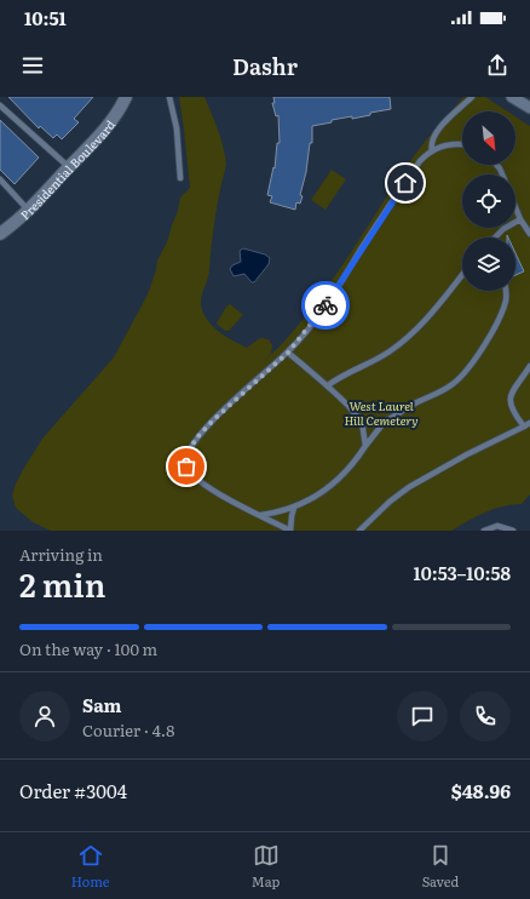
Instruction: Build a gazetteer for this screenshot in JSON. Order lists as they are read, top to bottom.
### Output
{
  "streets": {
    "street": ["Presidential Boulevard"]
  },
  "parks": ["West Laurel Hill Cemetery"],
  "north": "bottom right",
  "page": {
    "status": "10:51",
    "header": "Dashr",
    "heading": ["2 min", "Arriving in", "10:53–10:58"],
    "panel": [
      "Sam",
      "Courier · 4.8",
      "Order #3004",
      "$48.96"
    ],
    "bar": "On the way · 100 m",
    "tabs": ["Home", "Map", "Saved"]
  }
}
